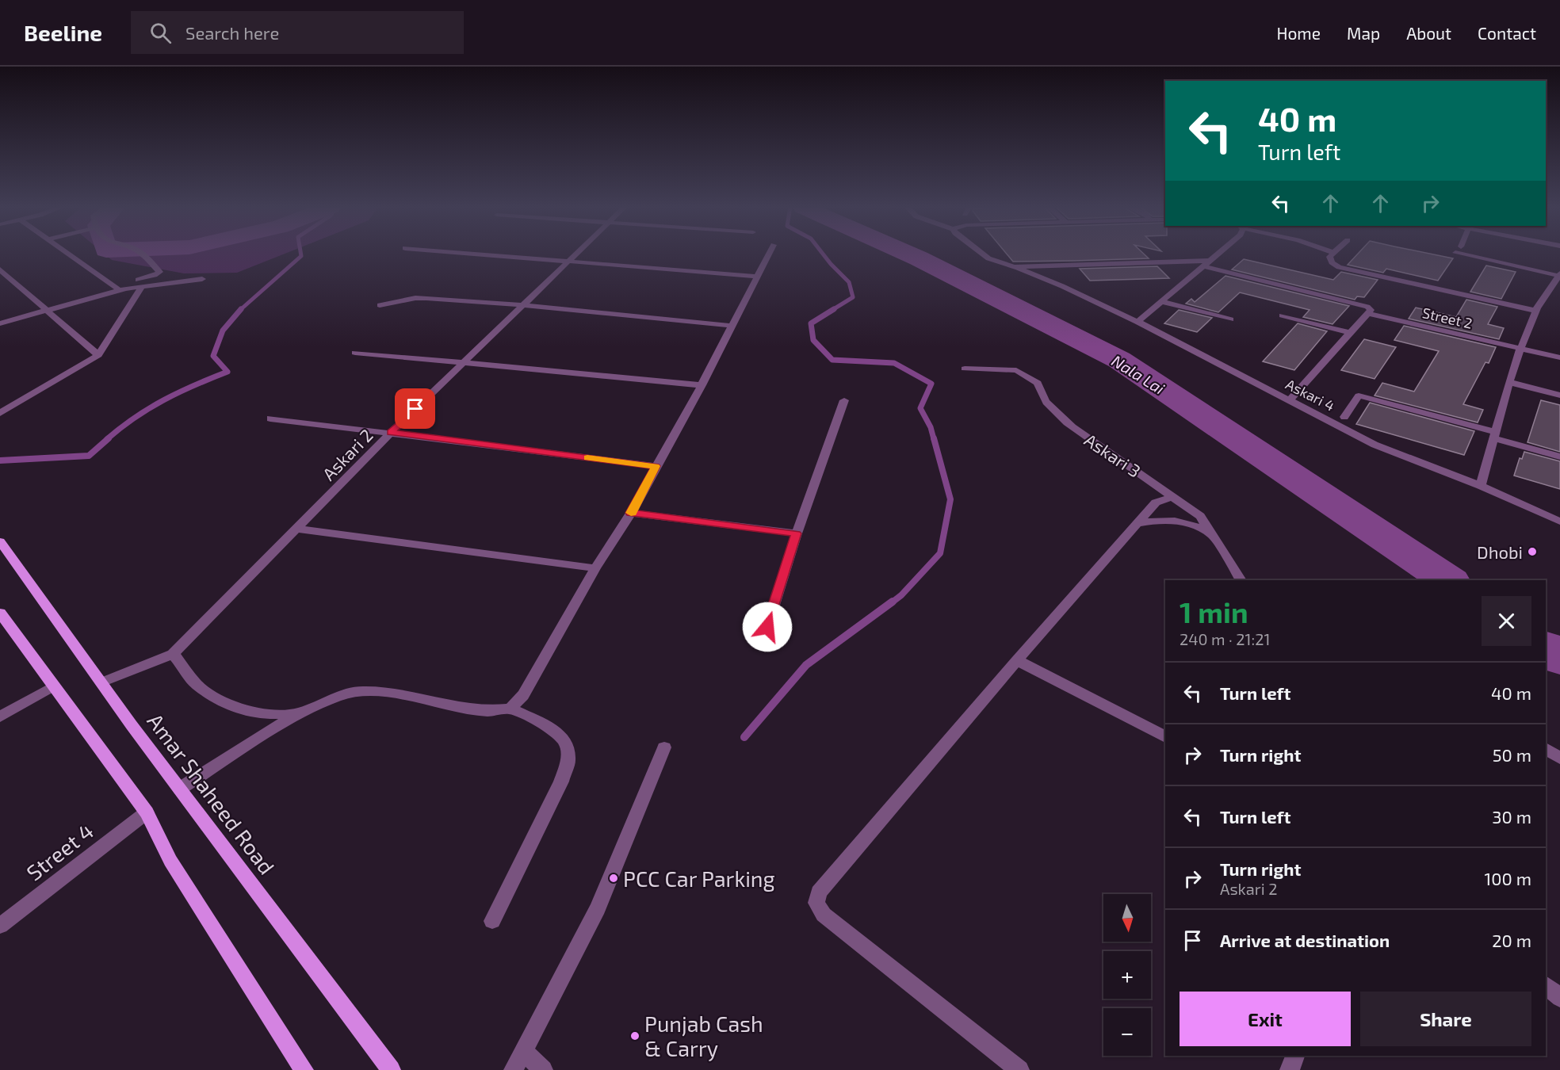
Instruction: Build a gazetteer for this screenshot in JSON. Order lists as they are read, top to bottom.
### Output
{
  "streets": {
    "main road": ["Amar Shaheed Road"],
    "street": [
      "Street 2",
      "Askari 4",
      "Askari 2",
      "Askari 3",
      "Street 4"
    ]
  },
  "crossings": [
    ["Askari 2", "Amar Shaheed Road"]
  ],
  "water": ["Nala Lai"],
  "places": ["Dhobi", "PCC Car Parking", "Punjab Cash & Carry"],
  "north": "bottom",
  "page": {
    "header": "Beeline",
    "search": "Search here",
    "nav": [
      "Home",
      "Map",
      "About",
      "Contact"
    ],
    "turn": ["40 m", "Turn left"],
    "heading": ["1 min", "240 m · 21:21"],
    "list": [
      {
        "name": "Turn left",
        "value": "40 m"
      },
      {
        "name": "Turn right",
        "value": "50 m"
      },
      {
        "name": "Turn left",
        "value": "30 m"
      },
      {
        "name": "Turn right",
        "note": "Askari 2",
        "value": "100 m"
      },
      {
        "name": "Arrive at destination",
        "value": "20 m"
      }
    ],
    "map_buttons": ["+", "−"],
    "buttons": ["Exit", "Share"]
  }
}
